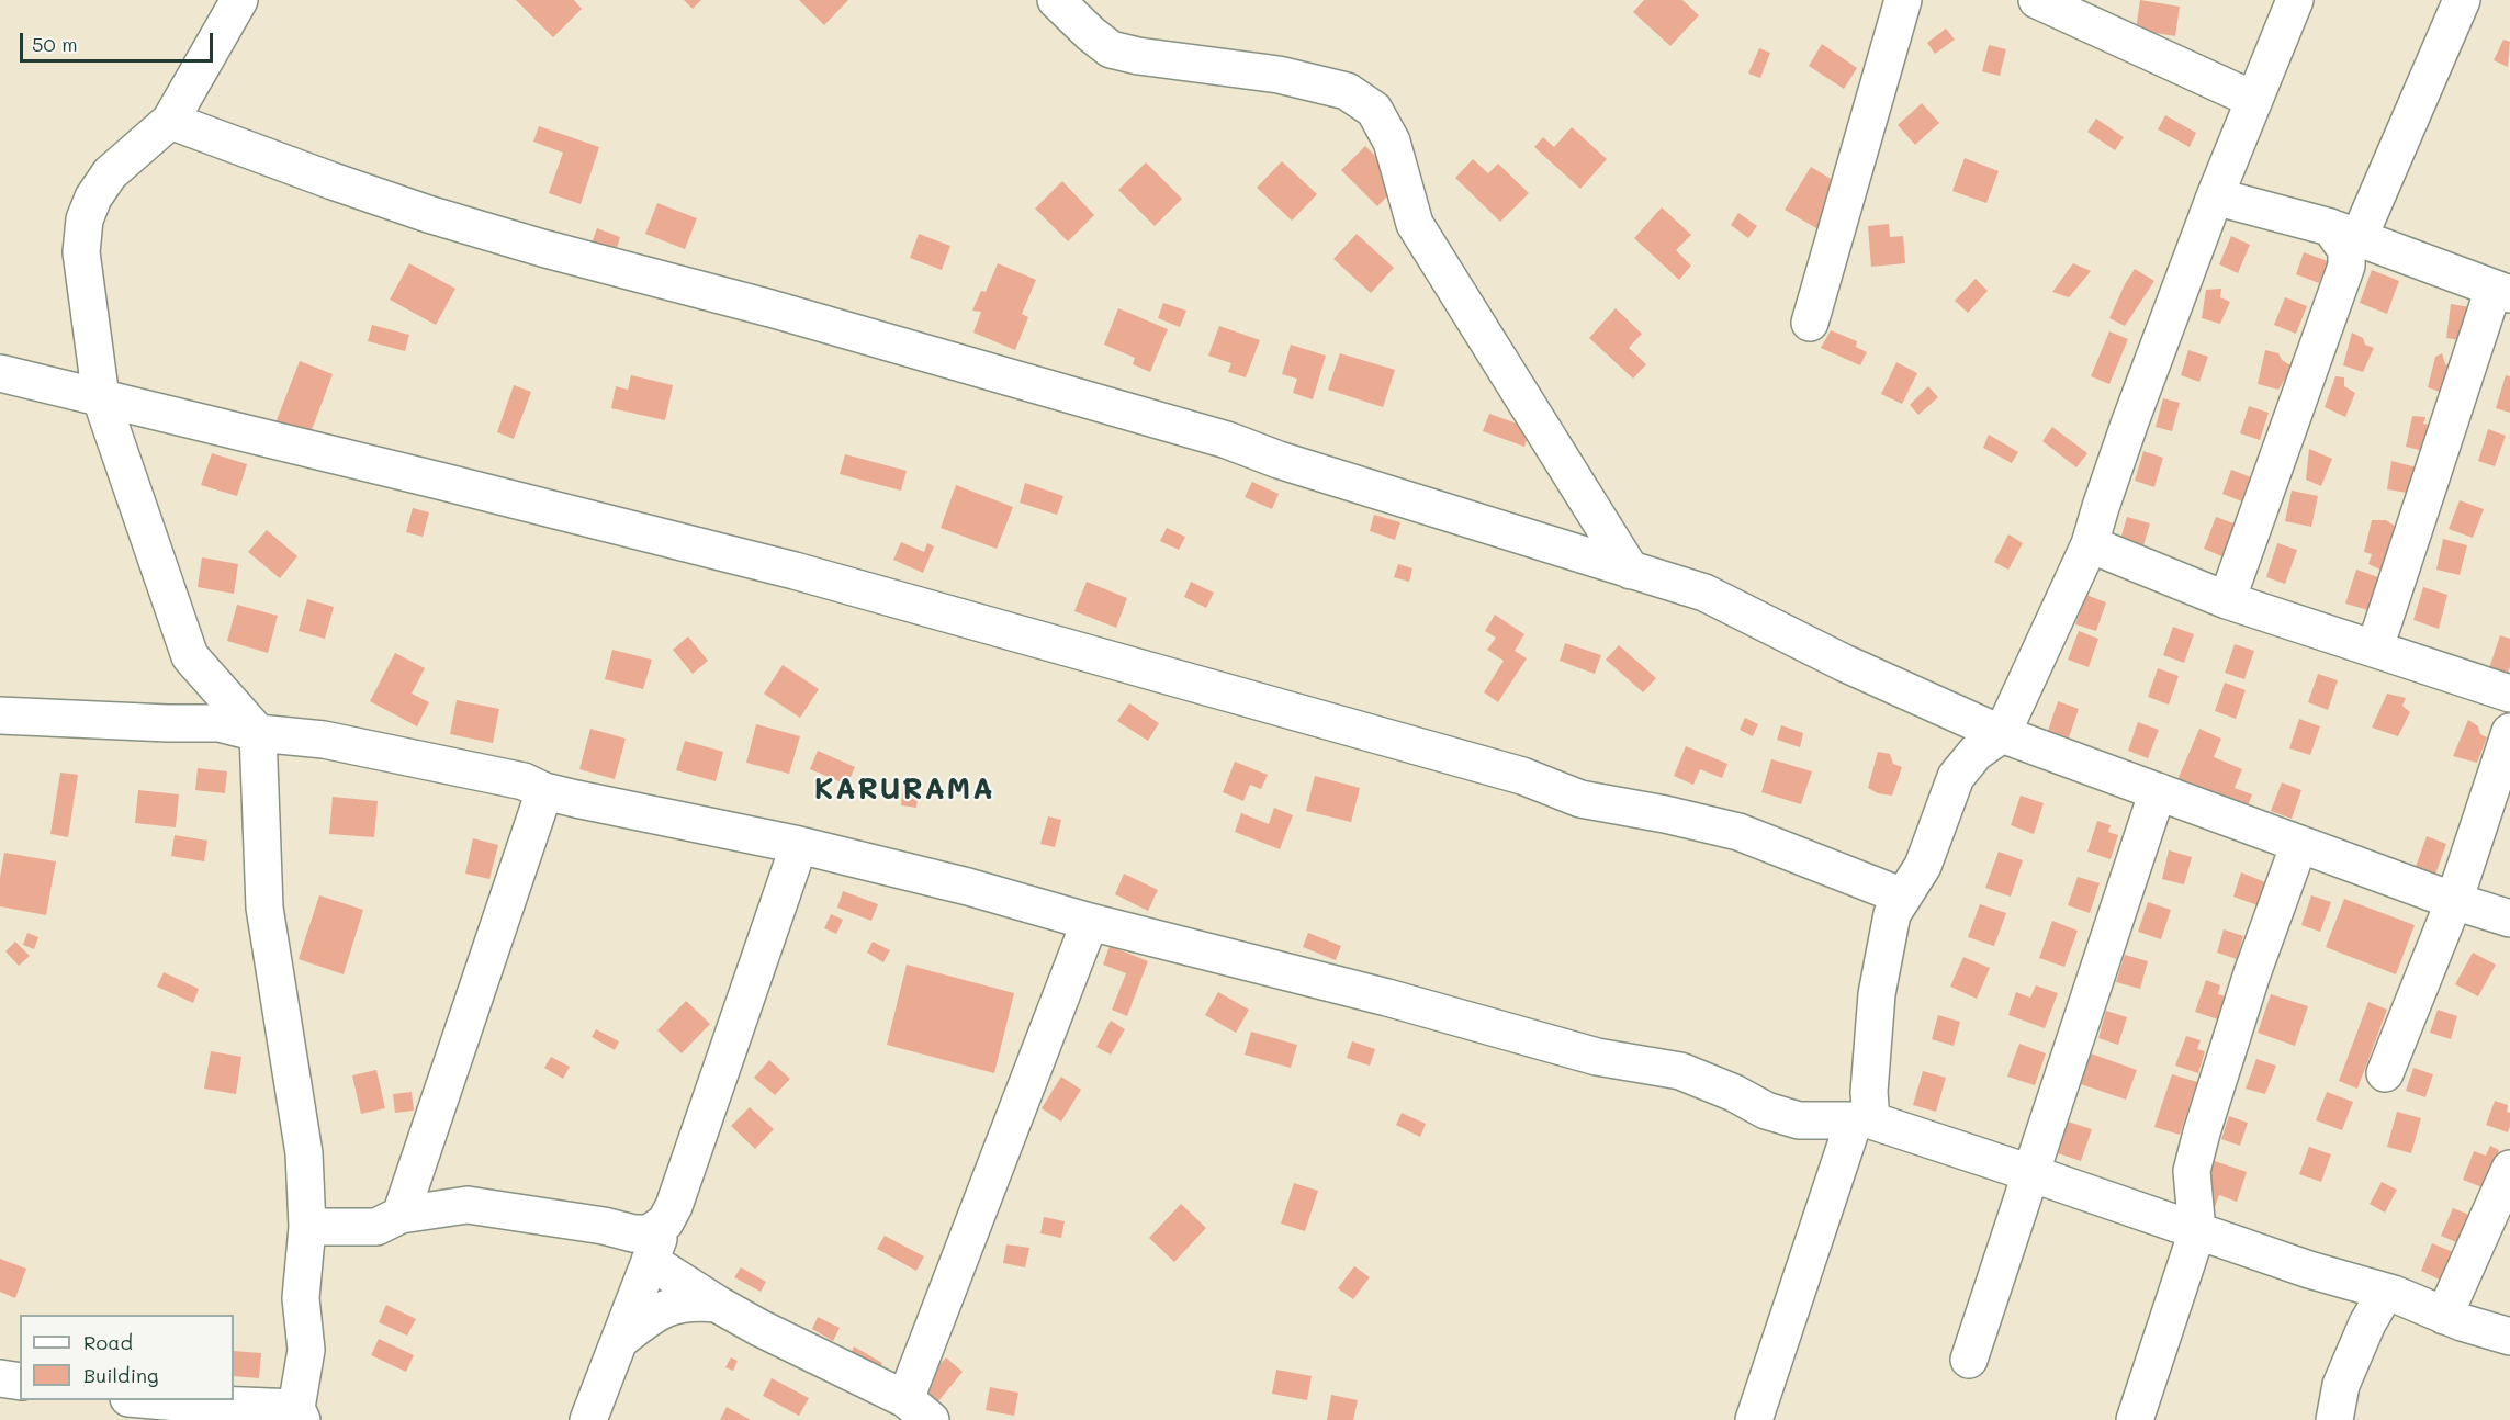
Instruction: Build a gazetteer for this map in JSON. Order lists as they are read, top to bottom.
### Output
{
  "districts": ["KARURAMA"],
  "legend": ["Road", "Building"],
  "scale_bar": "50 m"
}
